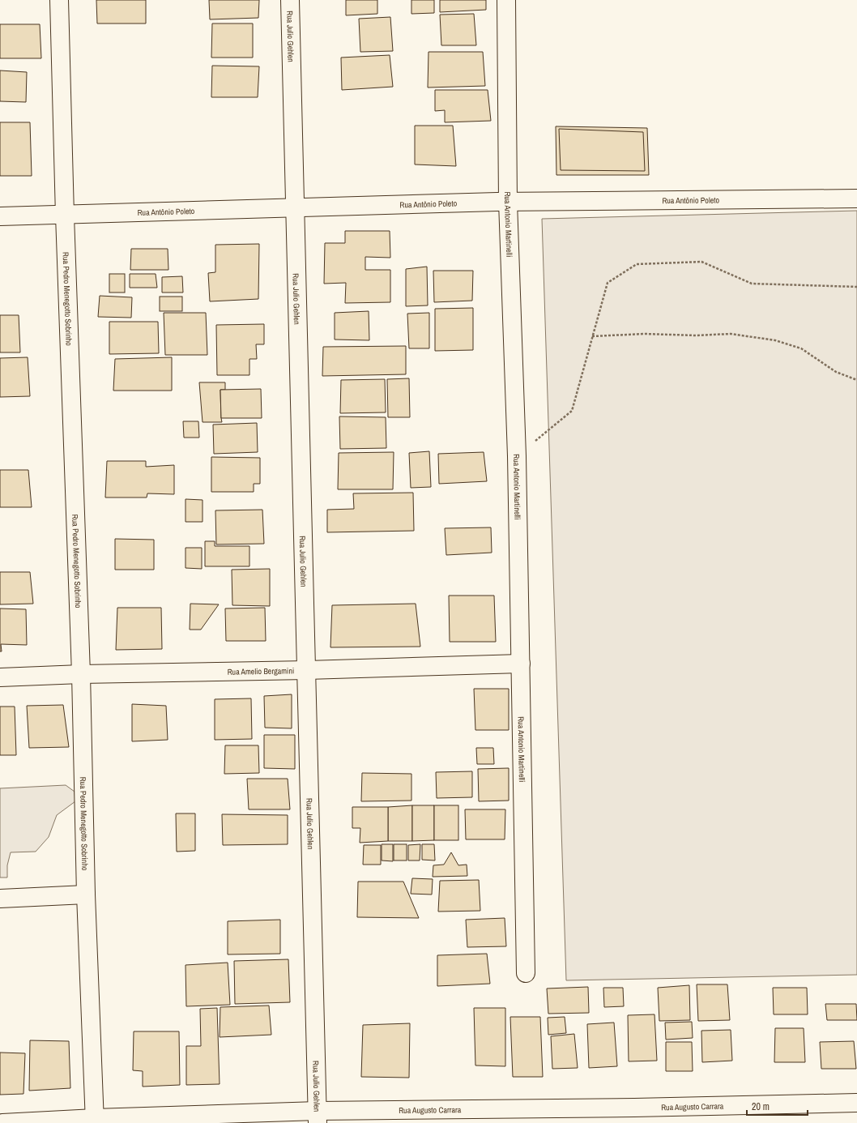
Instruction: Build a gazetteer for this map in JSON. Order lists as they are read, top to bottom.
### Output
{
  "streets": {
    "street": [
      "Rua Julio Gehlen",
      "Rua Antônio Poleto",
      "Rua Antonio Martinelli",
      "Rua Pedro Menegotto Sobrinho",
      "Rua Amelio Bergamini",
      "Rua Augusto Carrara"
    ]
  },
  "crossings": [
    ["Rua Julio Gehlen", "Rua Antônio Poleto"],
    ["Rua Julio Gehlen", "Rua Amelio Bergamini"],
    ["Rua Julio Gehlen", "Rua Augusto Carrara"],
    ["Rua Antônio Poleto", "Rua Antonio Martinelli"],
    ["Rua Antônio Poleto", "Rua Pedro Menegotto Sobrinho"],
    ["Rua Antonio Martinelli", "Rua Amelio Bergamini"],
    ["Rua Pedro Menegotto Sobrinho", "Rua Amelio Bergamini"],
    ["Rua Pedro Menegotto Sobrinho", "Rua Augusto Carrara"]
  ],
  "scale_bar": "20 m"
}
